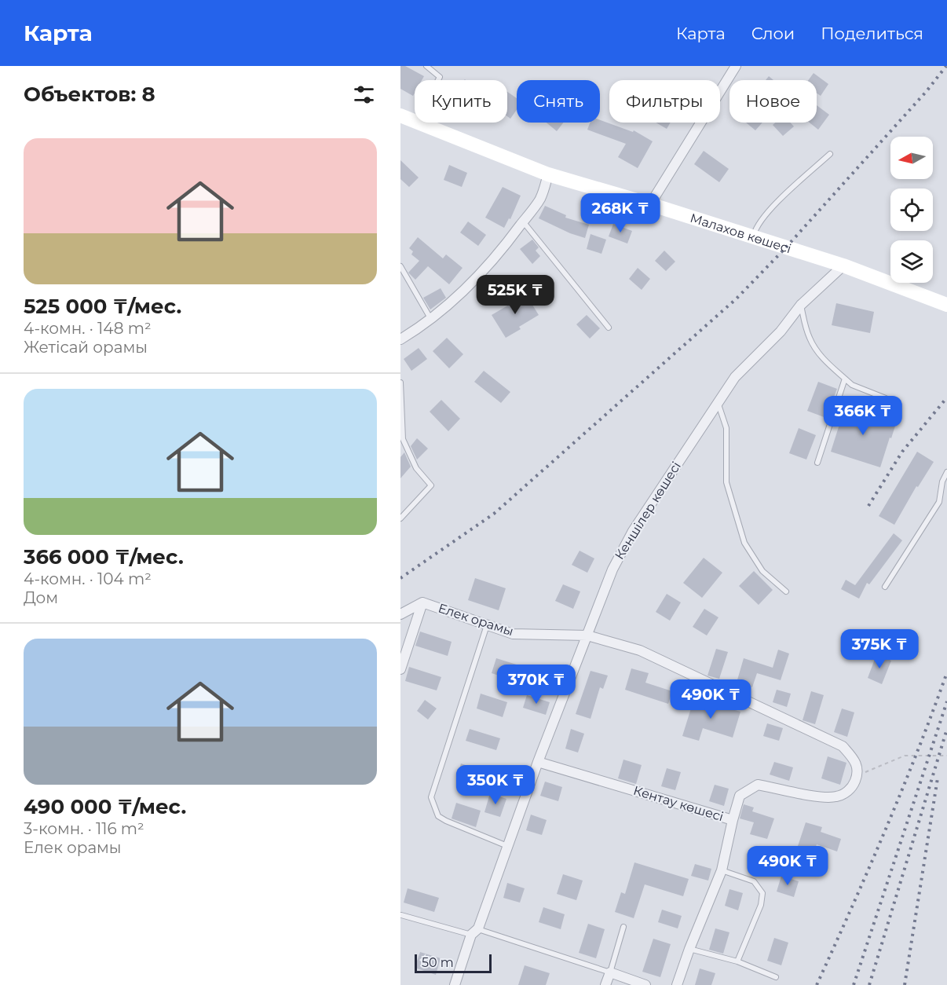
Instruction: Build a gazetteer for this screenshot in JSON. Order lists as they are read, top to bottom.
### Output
{
  "streets": {
    "main road": ["Малахов көшесі"],
    "street": ["Кеншілер көшесі", "Елек орамы", "Кентау көшесі"]
  },
  "crossings": [
    ["Малахов көшесі", "Кеншілер көшесі"],
    ["Кеншілер көшесі", "Елек орамы"],
    ["Кеншілер көшесі", "Кентау көшесі"]
  ],
  "scale_bar": "50 m",
  "north": "left",
  "page": {
    "header": "Карта",
    "nav": ["Карта", "Слои", "Поделиться"],
    "heading": "Объектов: 8",
    "chip": [
      "Купить",
      "Снять",
      "Фильтры",
      "Новое"
    ],
    "list": [
      {
        "name": "525 000 ₸/мес.",
        "note": "4-комн. · 148 m² · Жетісай орамы"
      },
      {
        "name": "366 000 ₸/мес.",
        "note": "4-комн. · 104 m² · Дом"
      },
      {
        "name": "490 000 ₸/мес.",
        "note": "3-комн. · 116 m² · Елек орамы"
      }
    ],
    "price": [
      "268K ₸",
      "525K ₸",
      "366K ₸",
      "375K ₸",
      "370K ₸",
      "490K ₸",
      "350K ₸",
      "490K ₸"
    ],
    "scale": "50 m"
  }
}
